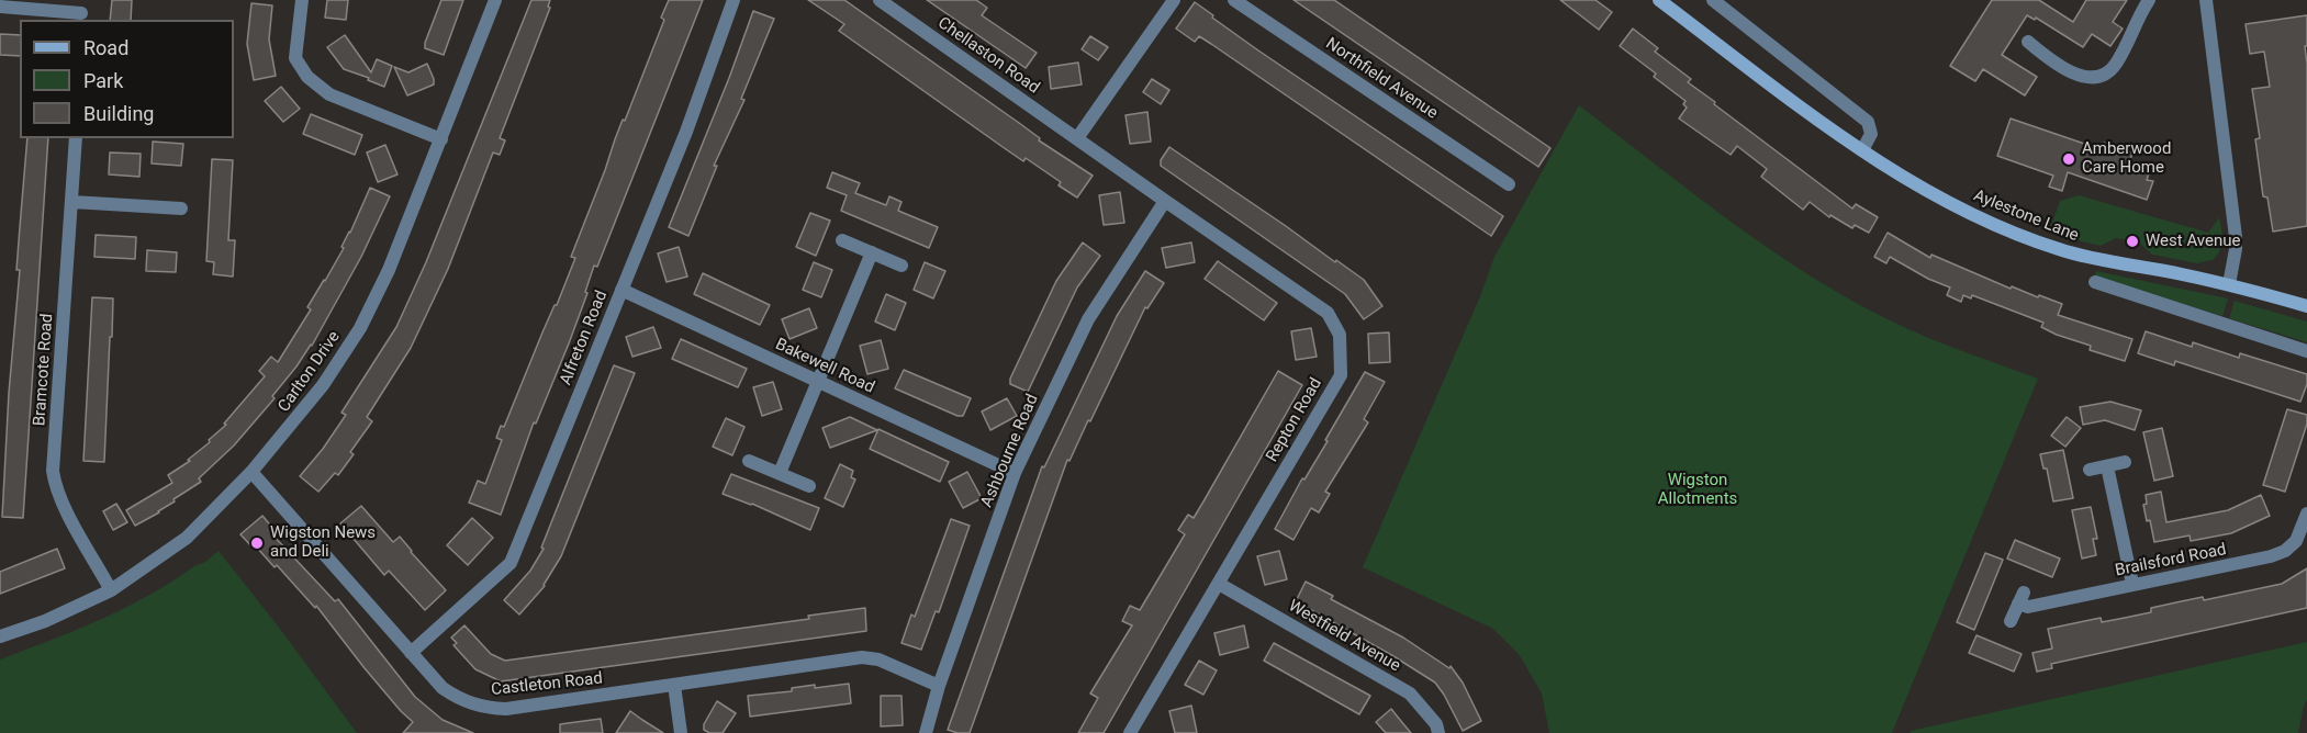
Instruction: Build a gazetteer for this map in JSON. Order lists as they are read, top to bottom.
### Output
{
  "streets": {
    "main road": ["Aylestone Lane"],
    "street": [
      "Chellaston Road",
      "Northfield Avenue",
      "Alfreton Road",
      "Bakewell Road",
      "Bramcote Road",
      "Carlton Drive",
      "Repton Road",
      "Ashbourne Road",
      "Brailsford Road",
      "Westfield Avenue",
      "Castleton Road"
    ]
  },
  "crossings": [
    ["Chellaston Road", "Repton Road"],
    ["Alfreton Road", "Bakewell Road"],
    ["Alfreton Road", "Castleton Road"],
    ["Bakewell Road", "Ashbourne Road"],
    ["Bramcote Road", "Carlton Drive"],
    ["Carlton Drive", "Castleton Road"],
    ["Repton Road", "Ashbourne Road"],
    ["Repton Road", "Westfield Avenue"],
    ["Ashbourne Road", "Castleton Road"]
  ],
  "parks": ["Wigston Allotments"],
  "places": ["Amberwood Care Home", "West Avenue", "Wigston News and Deli"],
  "legend": ["Road", "Park", "Building"]
}
